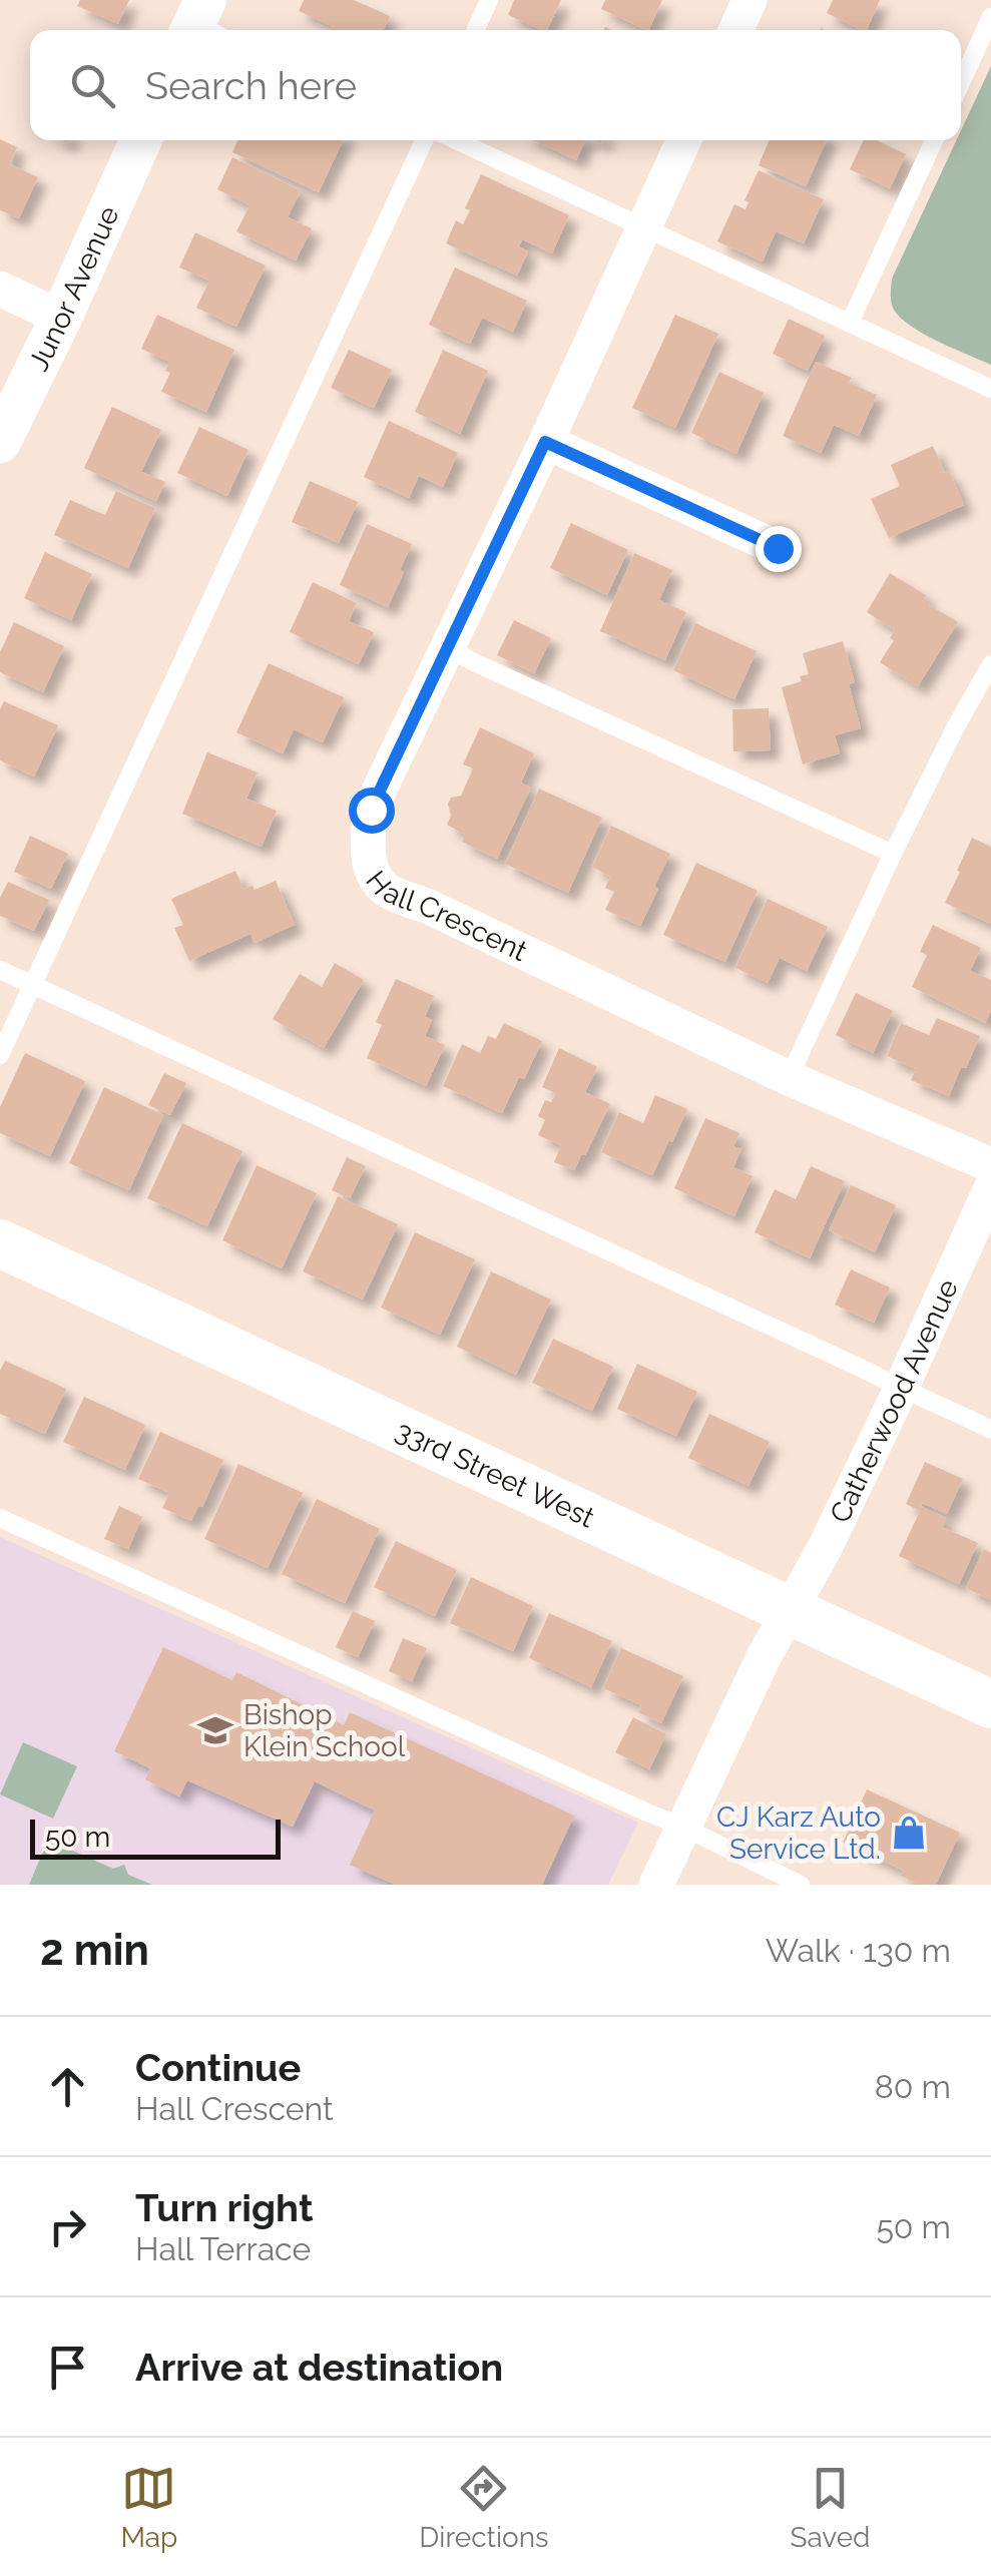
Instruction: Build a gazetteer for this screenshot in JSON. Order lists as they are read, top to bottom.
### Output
{
  "streets": {
    "main road": ["33rd Street West"],
    "street": ["Junor Avenue", "Hall Crescent", "Catherwood Avenue"]
  },
  "crossings": [
    ["Catherwood Avenue", "33rd Street West"]
  ],
  "places": {
    "school or university": ["Bishop Klein School"],
    "shop": ["CJ Karz Auto Service Ltd."]
  },
  "scale_bar": "50 m",
  "page": {
    "search": "Search here",
    "scale": "50 m",
    "heading": ["2 min", "Walk · 130 m"],
    "list": [
      ["Continue", "Hall Crescent", "80 m"],
      ["Turn right", "Hall Terrace", "50 m"],
      "Arrive at destination"
    ],
    "nav": ["Map", "Directions", "Saved"]
  }
}
